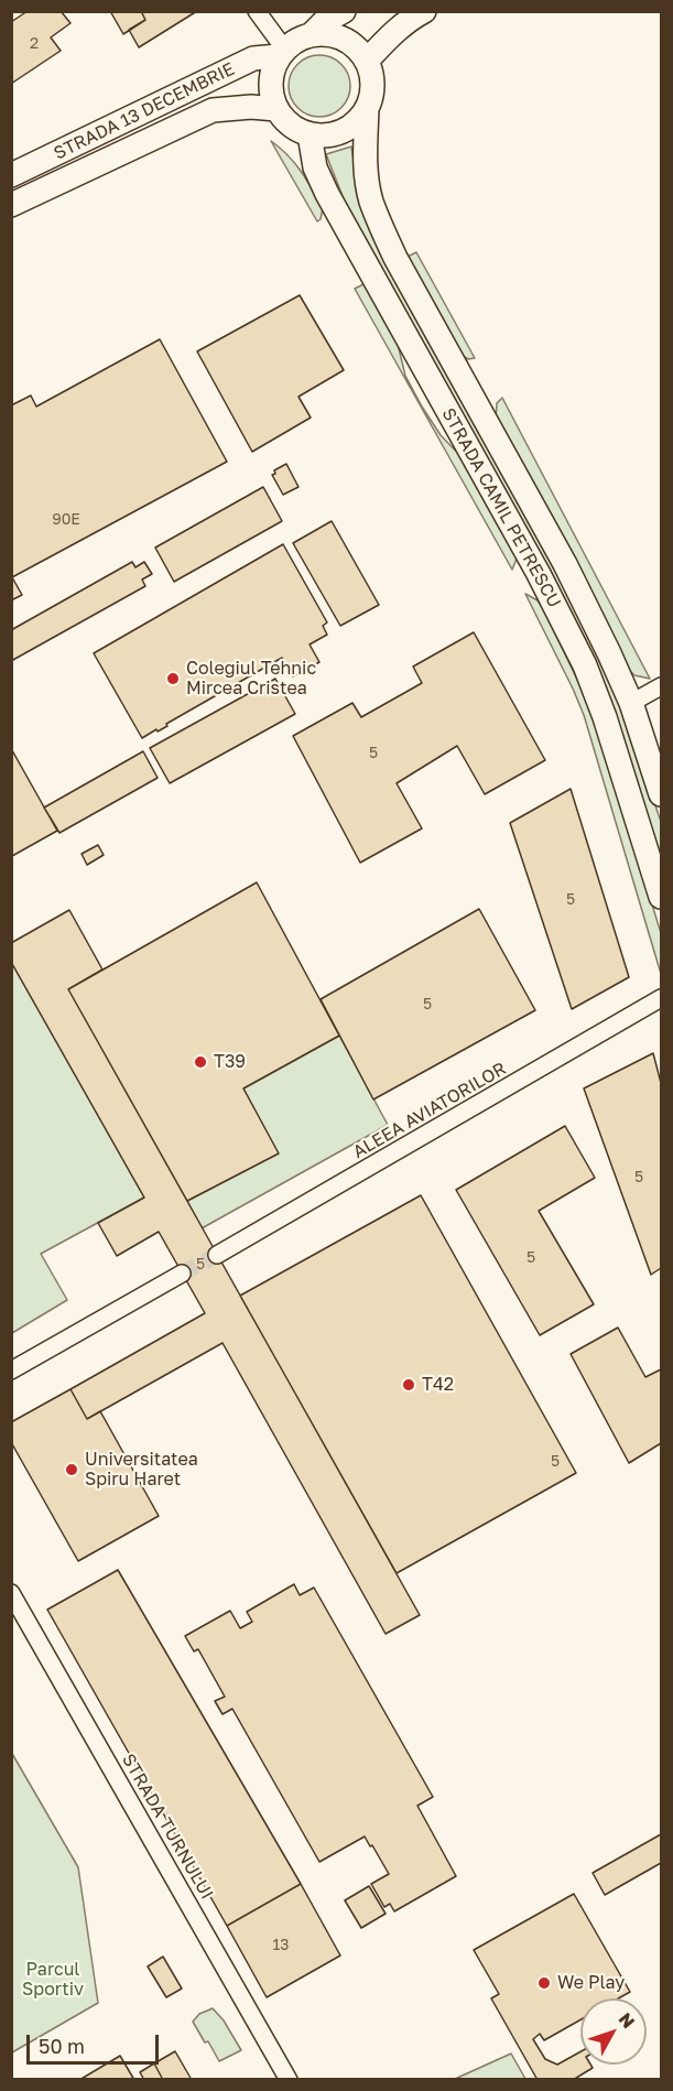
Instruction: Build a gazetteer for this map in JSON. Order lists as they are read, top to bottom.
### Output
{
  "streets": {
    "street": [
      "STRADA 13 DECEMBRIE",
      "STRADA CAMIL PETRESCU",
      "ALEEA AVIATORILOR",
      "STRADA TURNULUI"
    ]
  },
  "crossings": [
    ["STRADA 13 DECEMBRIE", "STRADA CAMIL PETRESCU"]
  ],
  "parks": ["Parcul Sportiv"],
  "places": [
    "Colegiul Tehnic Mircea Cristea",
    "T39",
    "T42",
    "Universitatea Spiru Haret",
    "We Play"
  ],
  "house_numbers": [
    "2",
    "90E",
    "5",
    "5",
    "5",
    "5",
    "5",
    "5",
    "5",
    "13"
  ],
  "scale_bar": "50 m",
  "north": "top right"
}
